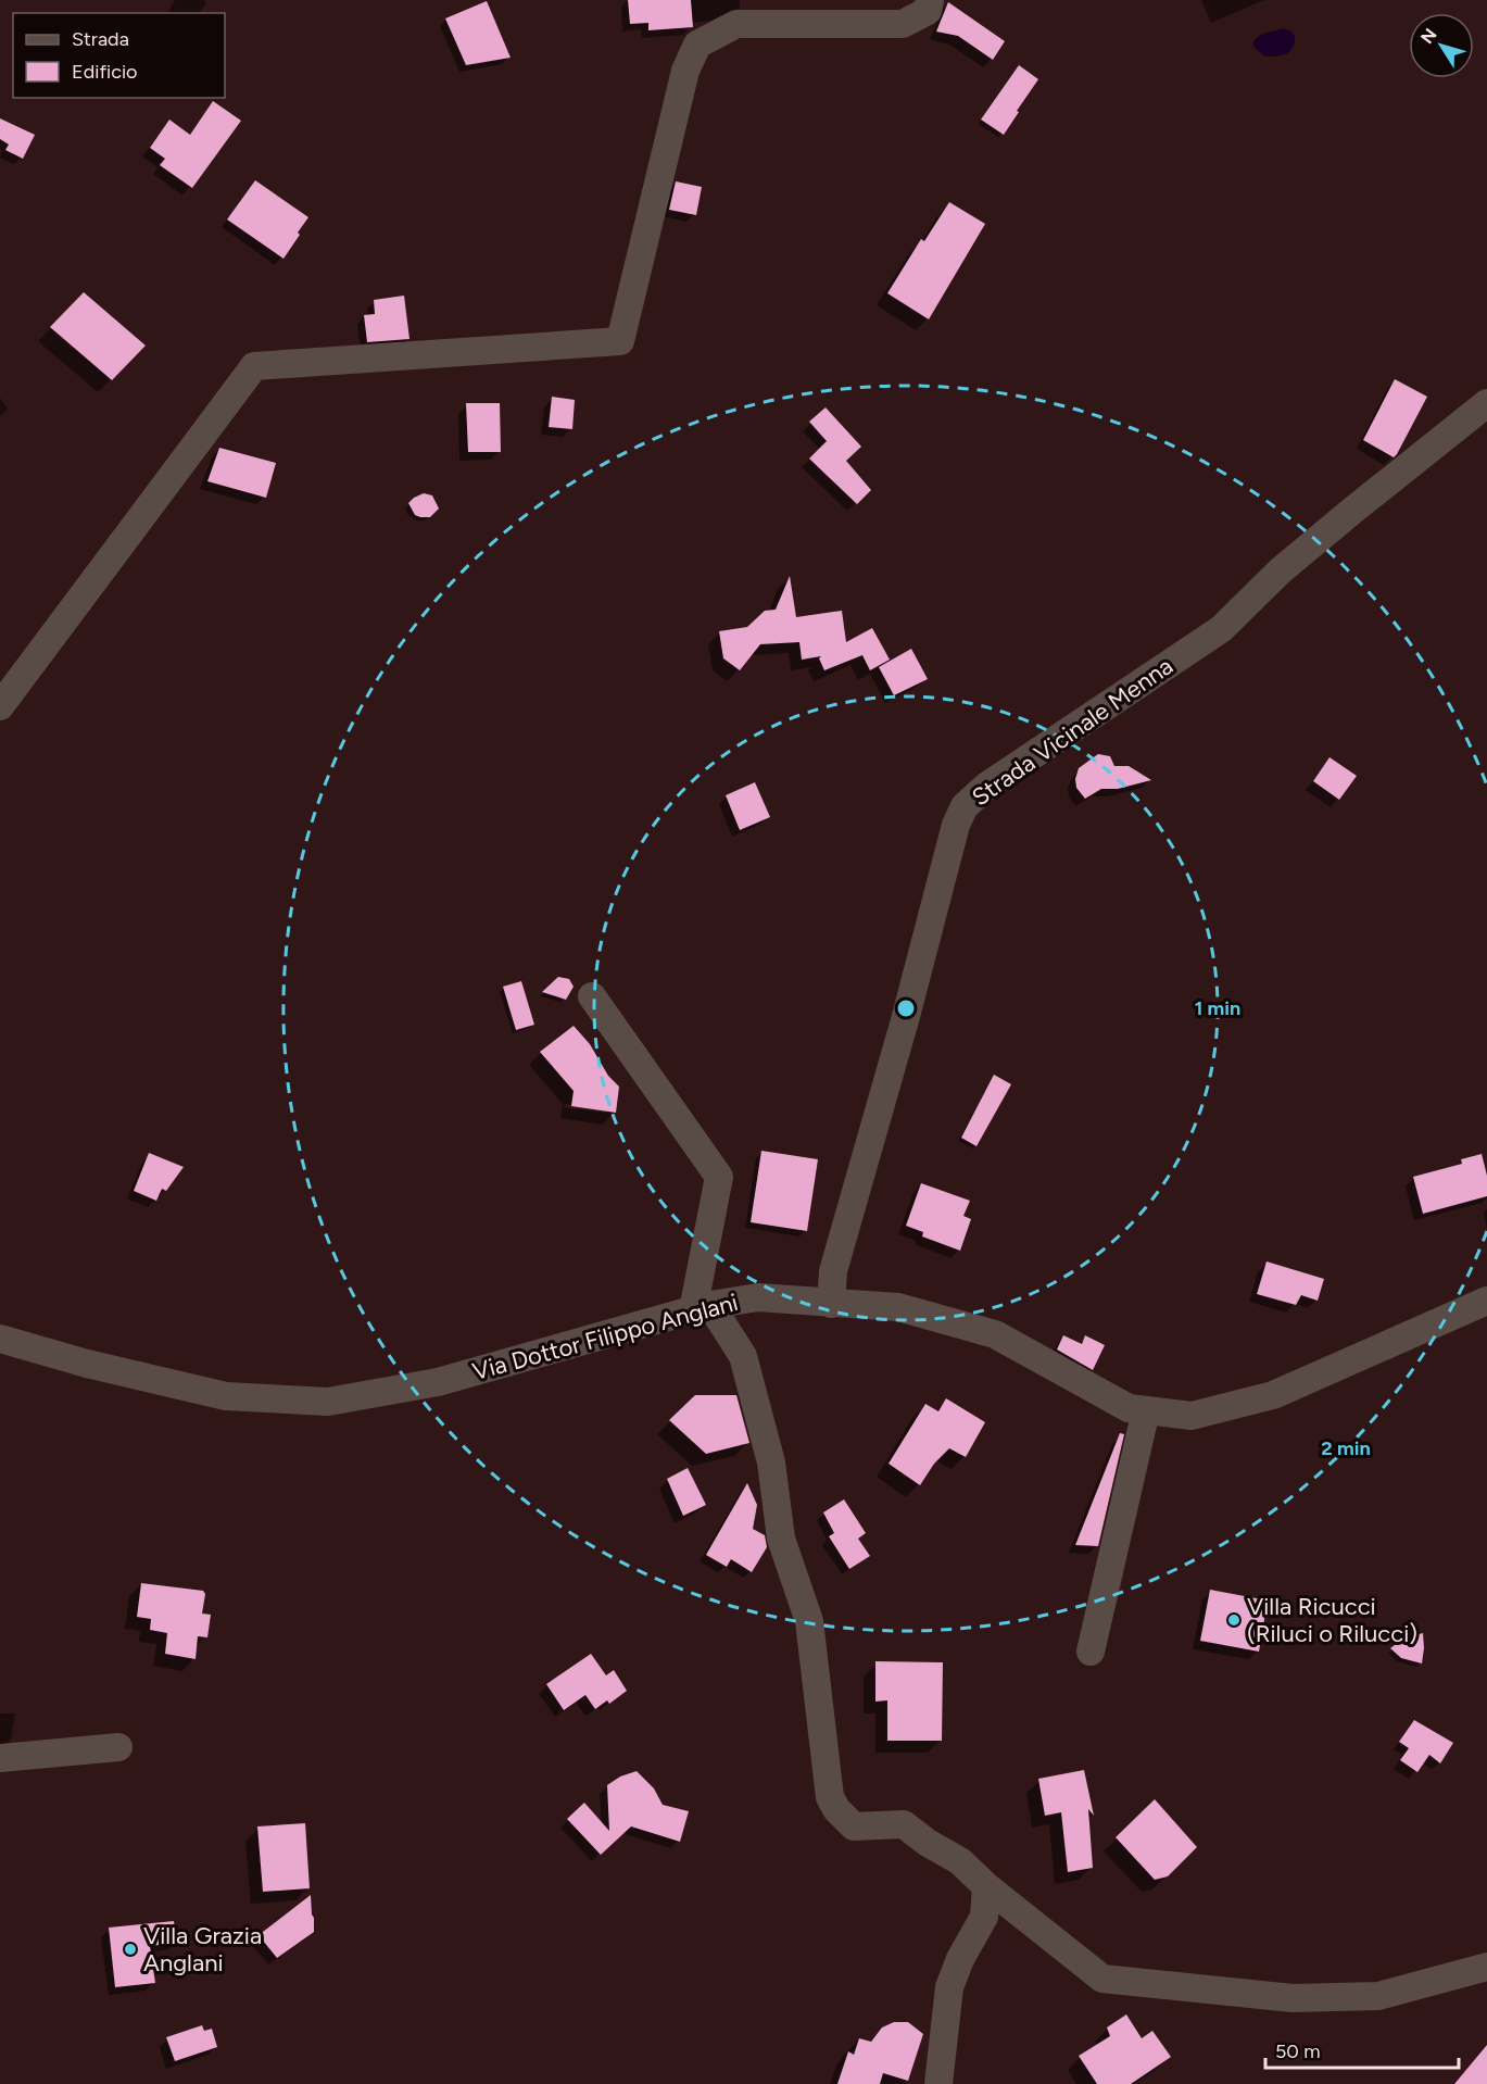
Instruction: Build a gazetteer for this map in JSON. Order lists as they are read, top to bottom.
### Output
{
  "streets": {
    "street": ["Strada Vicinale Menna", "Via Dottor Filippo Anglani"]
  },
  "crossings": [
    ["Strada Vicinale Menna", "Via Dottor Filippo Anglani"]
  ],
  "places": ["Villa Ricucci (Riluci o Rilucci)", "Villa Grazia Anglani"],
  "legend": ["Strada", "Edificio"],
  "scale_bar": "50 m",
  "north": "top left",
  "rings": ["1 min", "2 min"]
}
